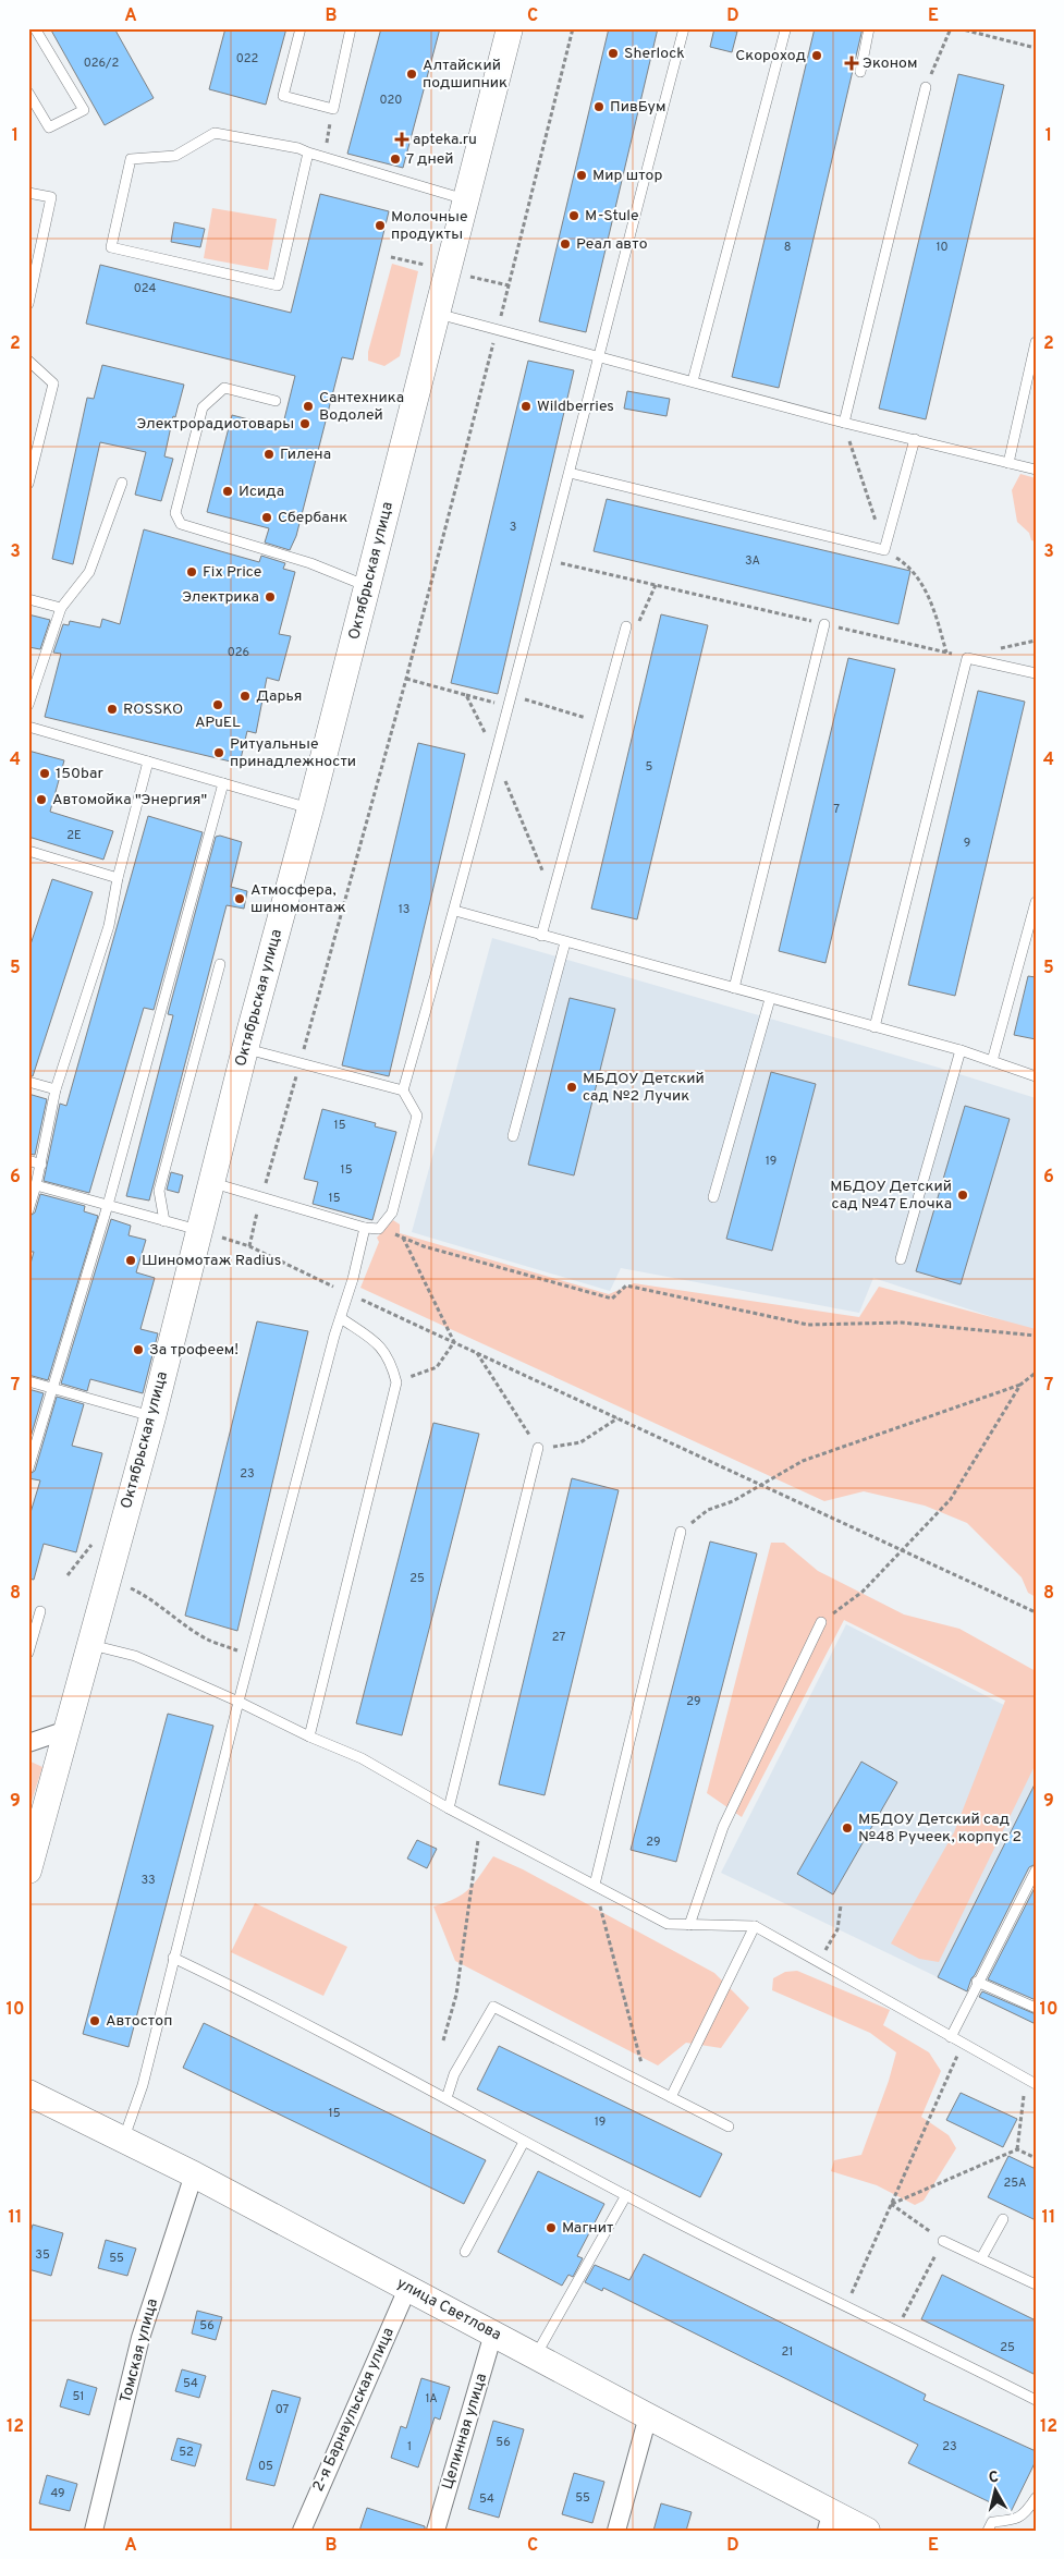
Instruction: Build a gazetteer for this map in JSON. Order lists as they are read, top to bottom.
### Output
{
  "streets": {
    "main road": ["Октябрьская улица", "улица Светлова"],
    "street": ["Томская улица", "2-я Барнаульская улица", "Целинная улица"]
  },
  "crossings": [
    ["улица Светлова", "Томская улица"],
    ["улица Светлова", "2-я Барнаульская улица"],
    ["улица Светлова", "Целинная улица"]
  ],
  "places": {
    "other": [
      "Sherlock",
      "Скороход",
      "Алтайский подшипник",
      "ПивБум",
      "7 дней",
      "Мир штор",
      "M-Stule",
      "Молочные продукты",
      "Реал авто",
      "Сантехника Водолей",
      "Wildberries",
      "Электрорадиотовары",
      "Гилена",
      "Исида",
      "Сбербанк",
      "Fix Price",
      "Электрика",
      "Дарья",
      "APuEL",
      "ROSSKO",
      "Ритуальные принадлежности",
      "150bar",
      "Автомойка \"Энергия\"",
      "Атмосфера, шиномонтаж",
      "МБДОУ Детский сад №2 Лучик",
      "МБДОУ Детский сад №47 Елочка",
      "Шиномотаж Radius",
      "За трофеем!",
      "МБДОУ Детский сад №48 Ручеек, корпус 2",
      "Автостоп",
      "Магнит"
    ],
    "health": ["Эконом", "apteka.ru"]
  },
  "house_numbers": [
    "022",
    "026/2",
    "020",
    "8",
    "10",
    "024",
    "3",
    "3А",
    "026",
    "5",
    "7",
    "2Е",
    "9",
    "13",
    "15",
    "19",
    "15",
    "15",
    "23",
    "25",
    "27",
    "29",
    "29",
    "33",
    "15",
    "19",
    "25А",
    "35",
    "55",
    "56",
    "25",
    "21",
    "54",
    "51",
    "1А",
    "07",
    "56",
    "1",
    "23",
    "52",
    "05",
    "49",
    "55",
    "54"
  ],
  "north": "top",
  "grid": {
    "columns": [
      "A",
      "B",
      "C",
      "D",
      "E"
    ],
    "rows": [
      "1",
      "2",
      "3",
      "4",
      "5",
      "6",
      "7",
      "8",
      "9",
      "10",
      "11",
      "12"
    ]
  }
}
